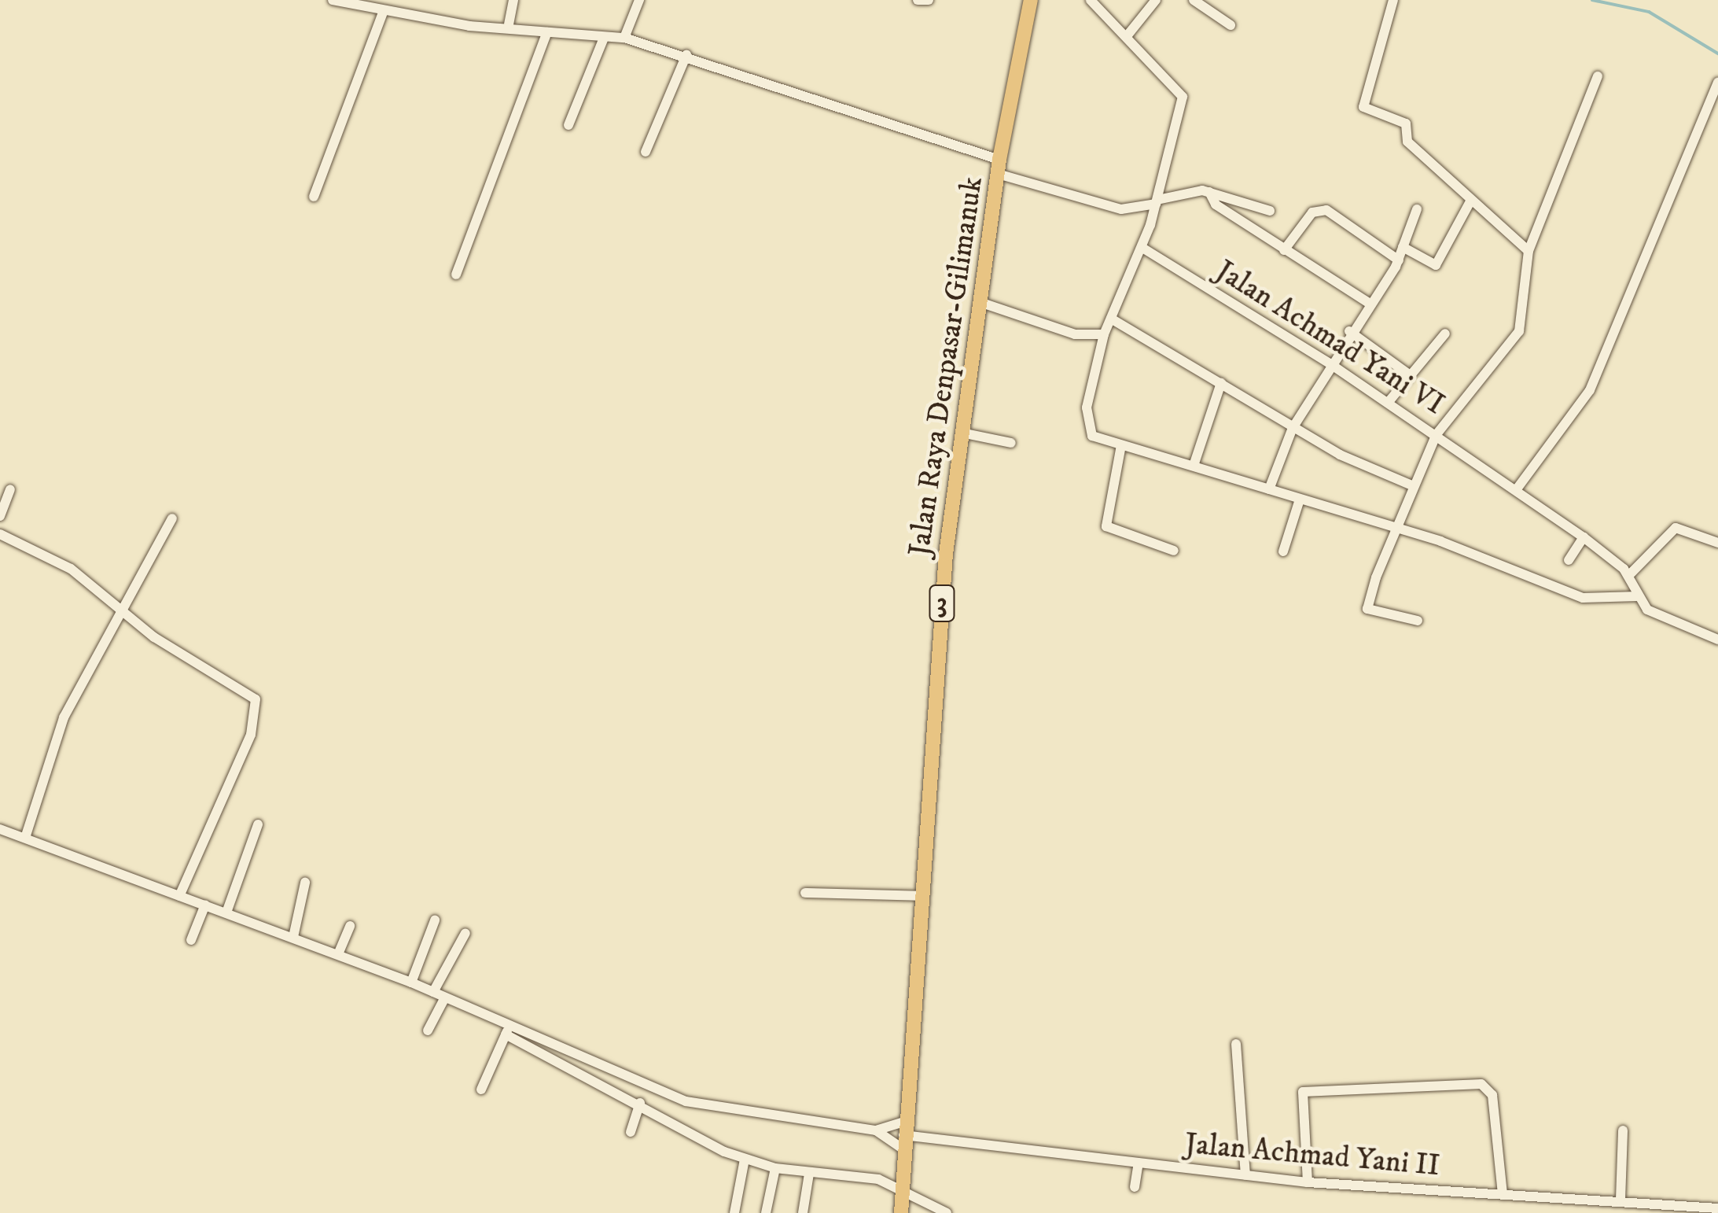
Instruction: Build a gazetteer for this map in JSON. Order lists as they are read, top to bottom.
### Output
{
  "streets": {
    "highway": ["Jalan Raya Denpasar-Gilimanuk", "3"],
    "street": ["Jalan Achmad Yani VI", "Jalan Achmad Yani II"]
  },
  "crossings": [
    ["Jalan Raya Denpasar-Gilimanuk", "Jalan Achmad Yani II"]
  ]
}
